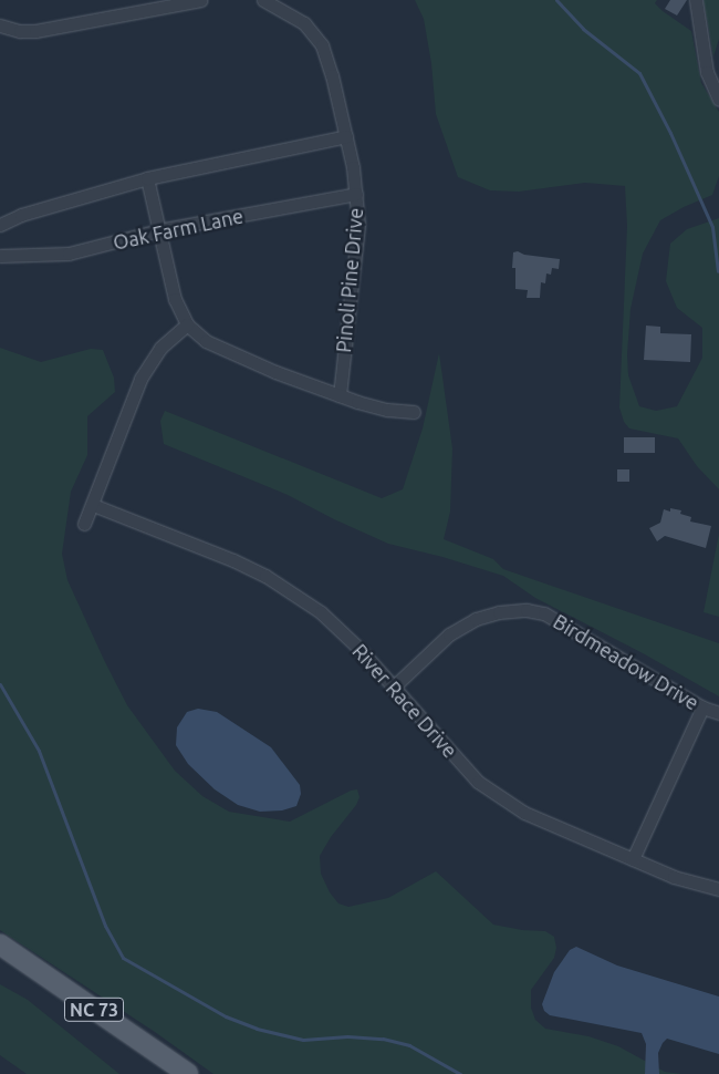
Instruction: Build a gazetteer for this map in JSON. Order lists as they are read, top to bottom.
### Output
{
  "streets": {
    "main road": ["NC 73"],
    "street": [
      "Oak Farm Lane",
      "Pinoli Pine Drive",
      "Birdmeadow Drive",
      "River Race Drive"
    ]
  },
  "crossings": [
    ["Oak Farm Lane", "Pinoli Pine Drive"],
    ["Birdmeadow Drive", "River Race Drive"]
  ]
}
